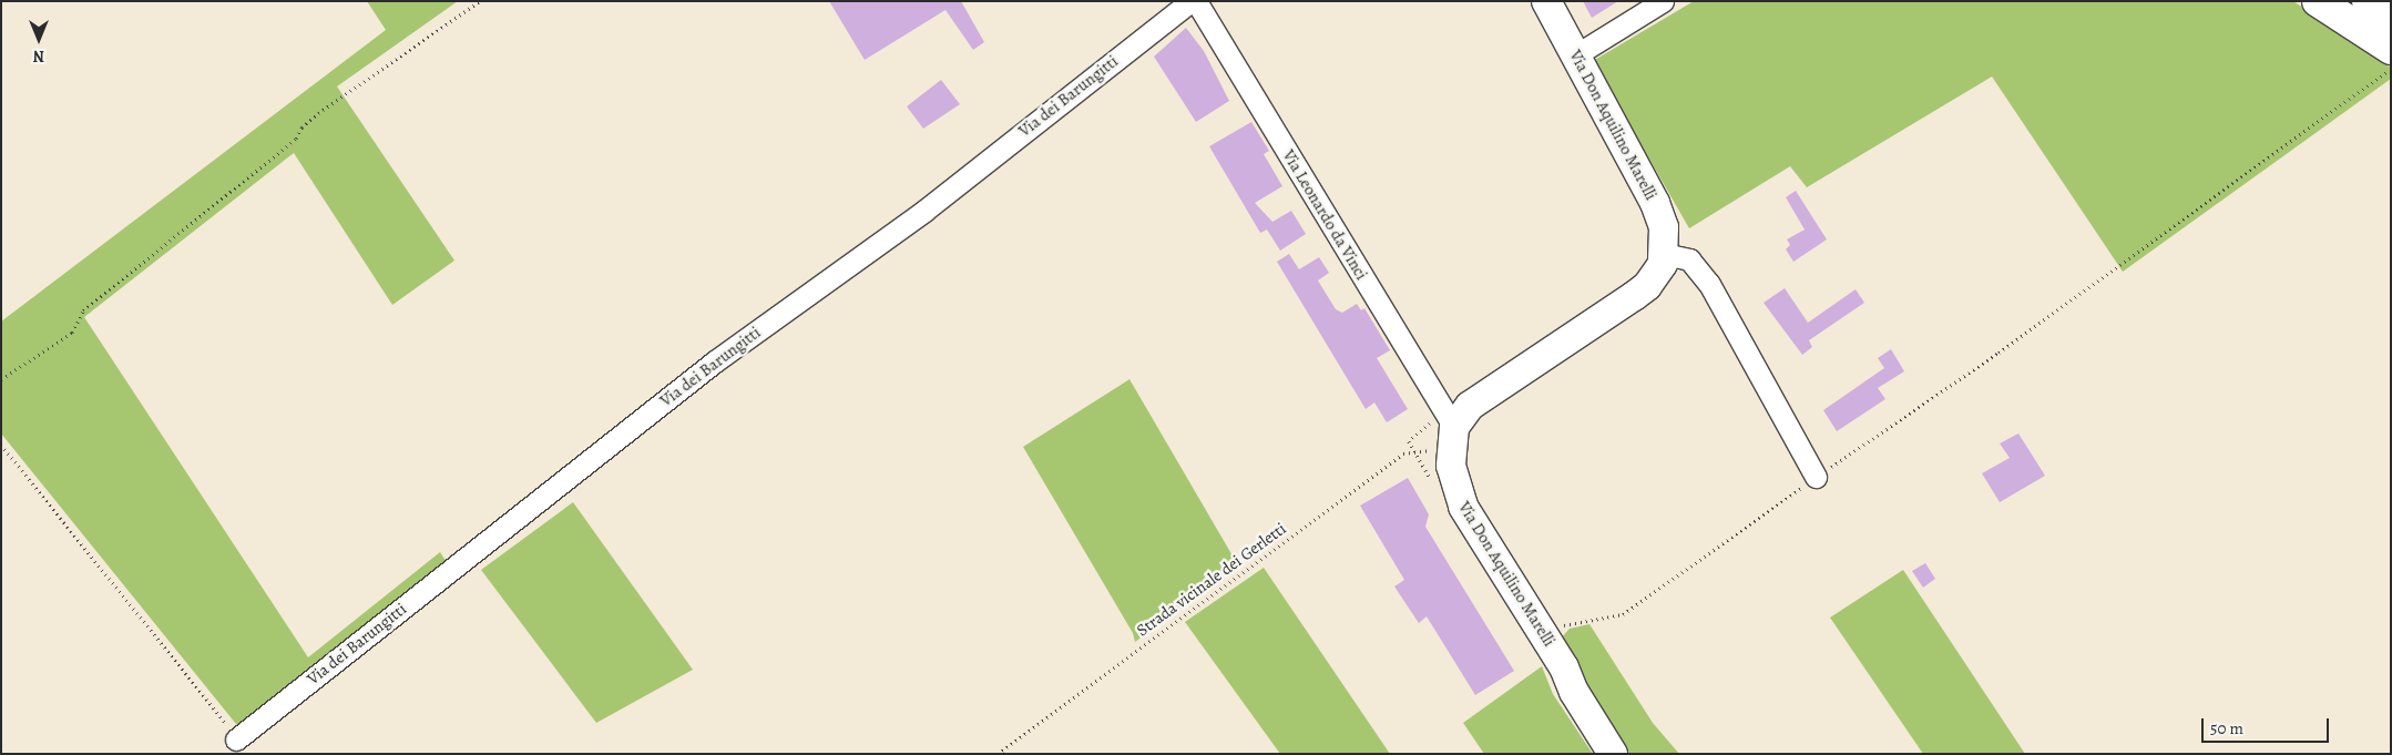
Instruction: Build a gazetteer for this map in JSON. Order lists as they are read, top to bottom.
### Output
{
  "streets": {
    "street": ["Via dei Barungitti", "Via Don Aquilino Marelli", "Via Leonardo da Vinci"],
    "path": ["Strada vicinale dei Gerletti"]
  },
  "crossings": [
    ["Via Don Aquilino Marelli", "Via Leonardo da Vinci"],
    ["Via Don Aquilino Marelli", "Strada vicinale dei Gerletti"],
    ["Via Leonardo da Vinci", "Strada vicinale dei Gerletti"]
  ],
  "scale_bar": "50 m",
  "north": "bottom"
}
